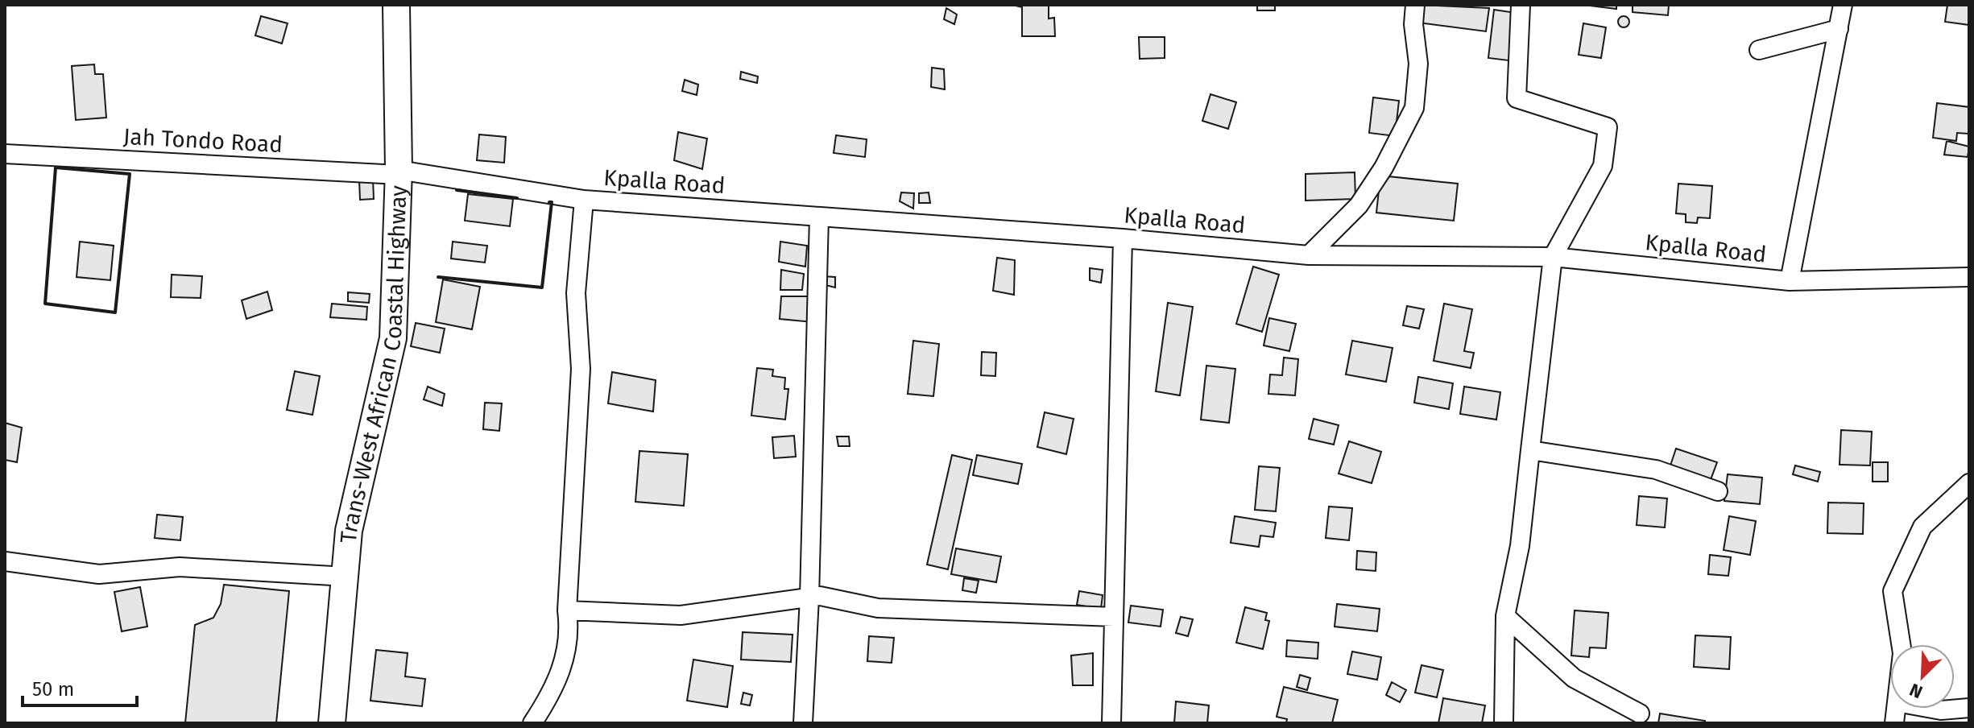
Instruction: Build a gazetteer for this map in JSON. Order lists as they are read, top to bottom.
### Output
{
  "streets": {
    "highway": ["Trans-West African Coastal Highway"],
    "street": ["Jah Tondo Road", "Kpalla Road"]
  },
  "crossings": [
    ["Jah Tondo Road", "Kpalla Road"],
    ["Jah Tondo Road", "Trans-West African Coastal Highway"],
    ["Kpalla Road", "Trans-West African Coastal Highway"]
  ],
  "scale_bar": "50 m",
  "north": "bottom left"
}
